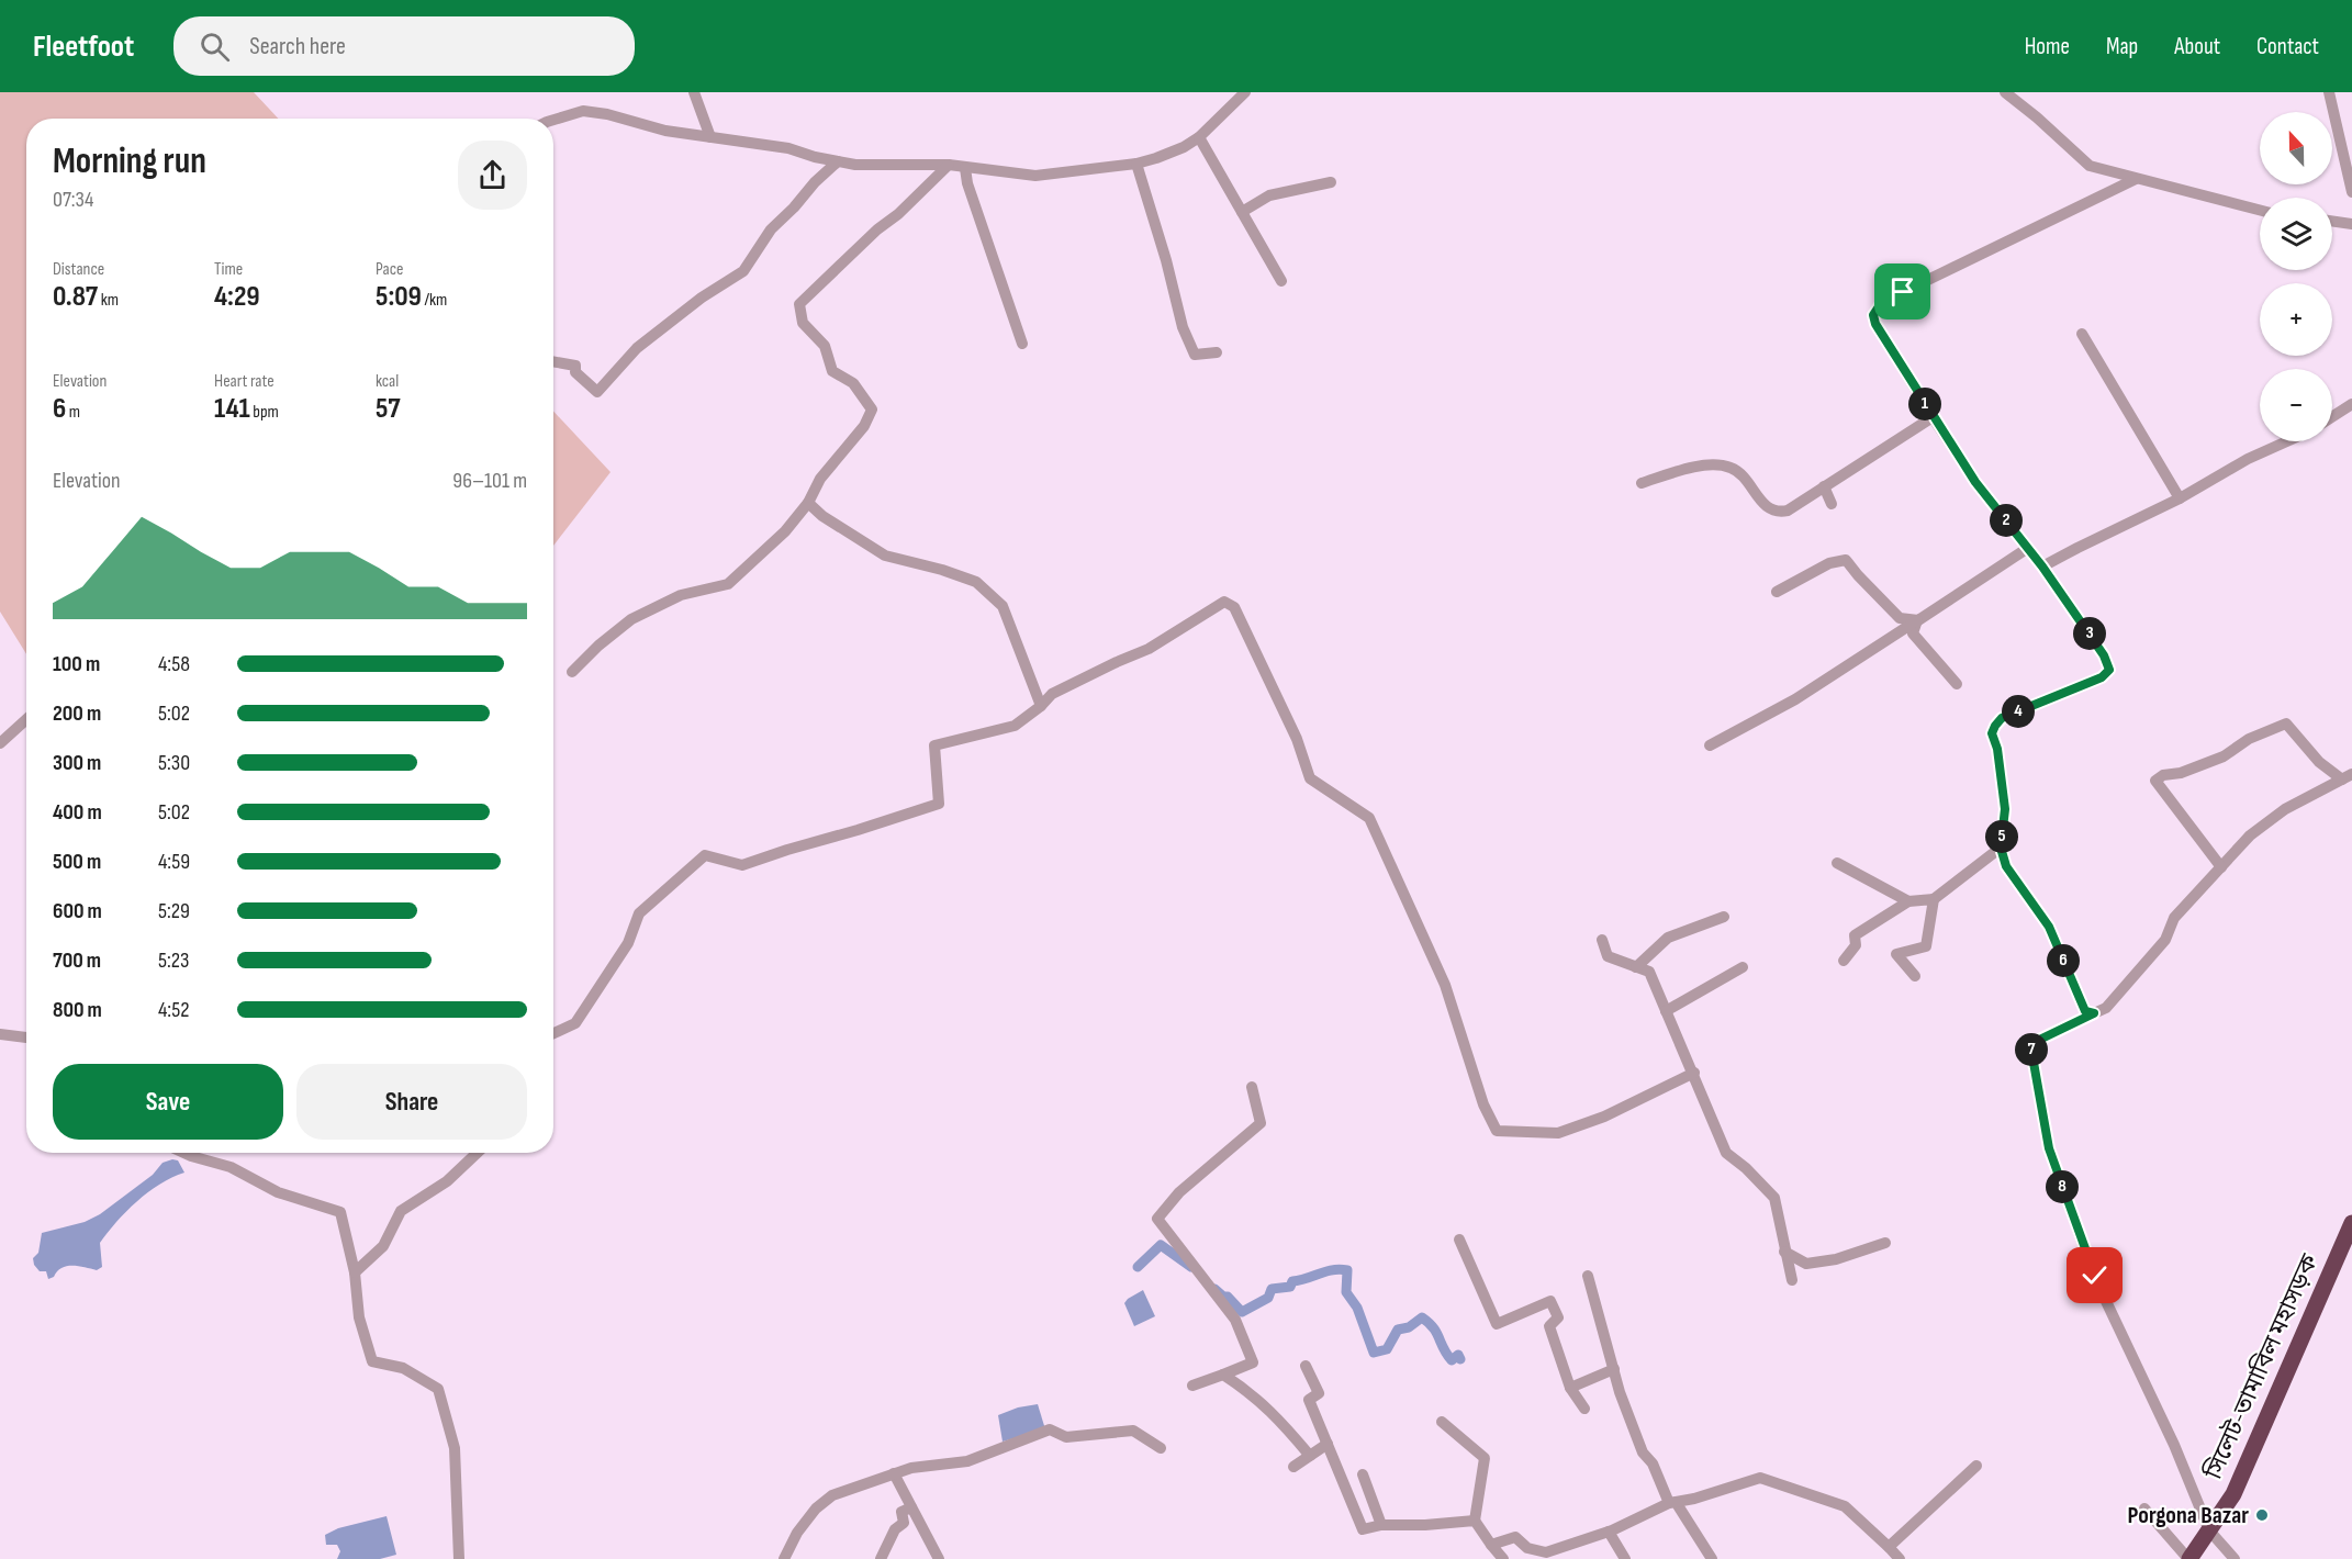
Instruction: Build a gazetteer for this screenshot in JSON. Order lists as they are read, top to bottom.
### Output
{
  "streets": {
    "highway": ["সিলেট-তামাবিল মহাসড়ক"]
  },
  "places": ["Porgona Bazar"],
  "north": "top",
  "page": {
    "header": "Fleetfoot",
    "search": "Search here",
    "nav": [
      "Home",
      "Map",
      "About",
      "Contact"
    ],
    "map_buttons": ["+", "−"],
    "heading": ["Morning run", "07:34"],
    "stats": [
      ["Distance", "0.87 km"],
      ["Time", "4:29"],
      ["Pace", "5:09 /km"],
      ["Elevation", "6 m"],
      ["Heart rate", "141 bpm"],
      ["kcal", "57"]
    ],
    "pins": [
      "1",
      "2",
      "3",
      "4",
      "5",
      "6",
      "7",
      "8"
    ],
    "chart": ["Elevation", "96–101 m"],
    "list": [
      {
        "name": "100 m",
        "note": "4:58"
      },
      {
        "name": "200 m",
        "note": "5:02"
      },
      {
        "name": "300 m",
        "note": "5:30"
      },
      {
        "name": "400 m",
        "note": "5:02"
      },
      {
        "name": "500 m",
        "note": "4:59"
      },
      {
        "name": "600 m",
        "note": "5:29"
      },
      {
        "name": "700 m",
        "note": "5:23"
      },
      {
        "name": "800 m",
        "note": "4:52"
      }
    ],
    "buttons": ["Save", "Share"]
  }
}
